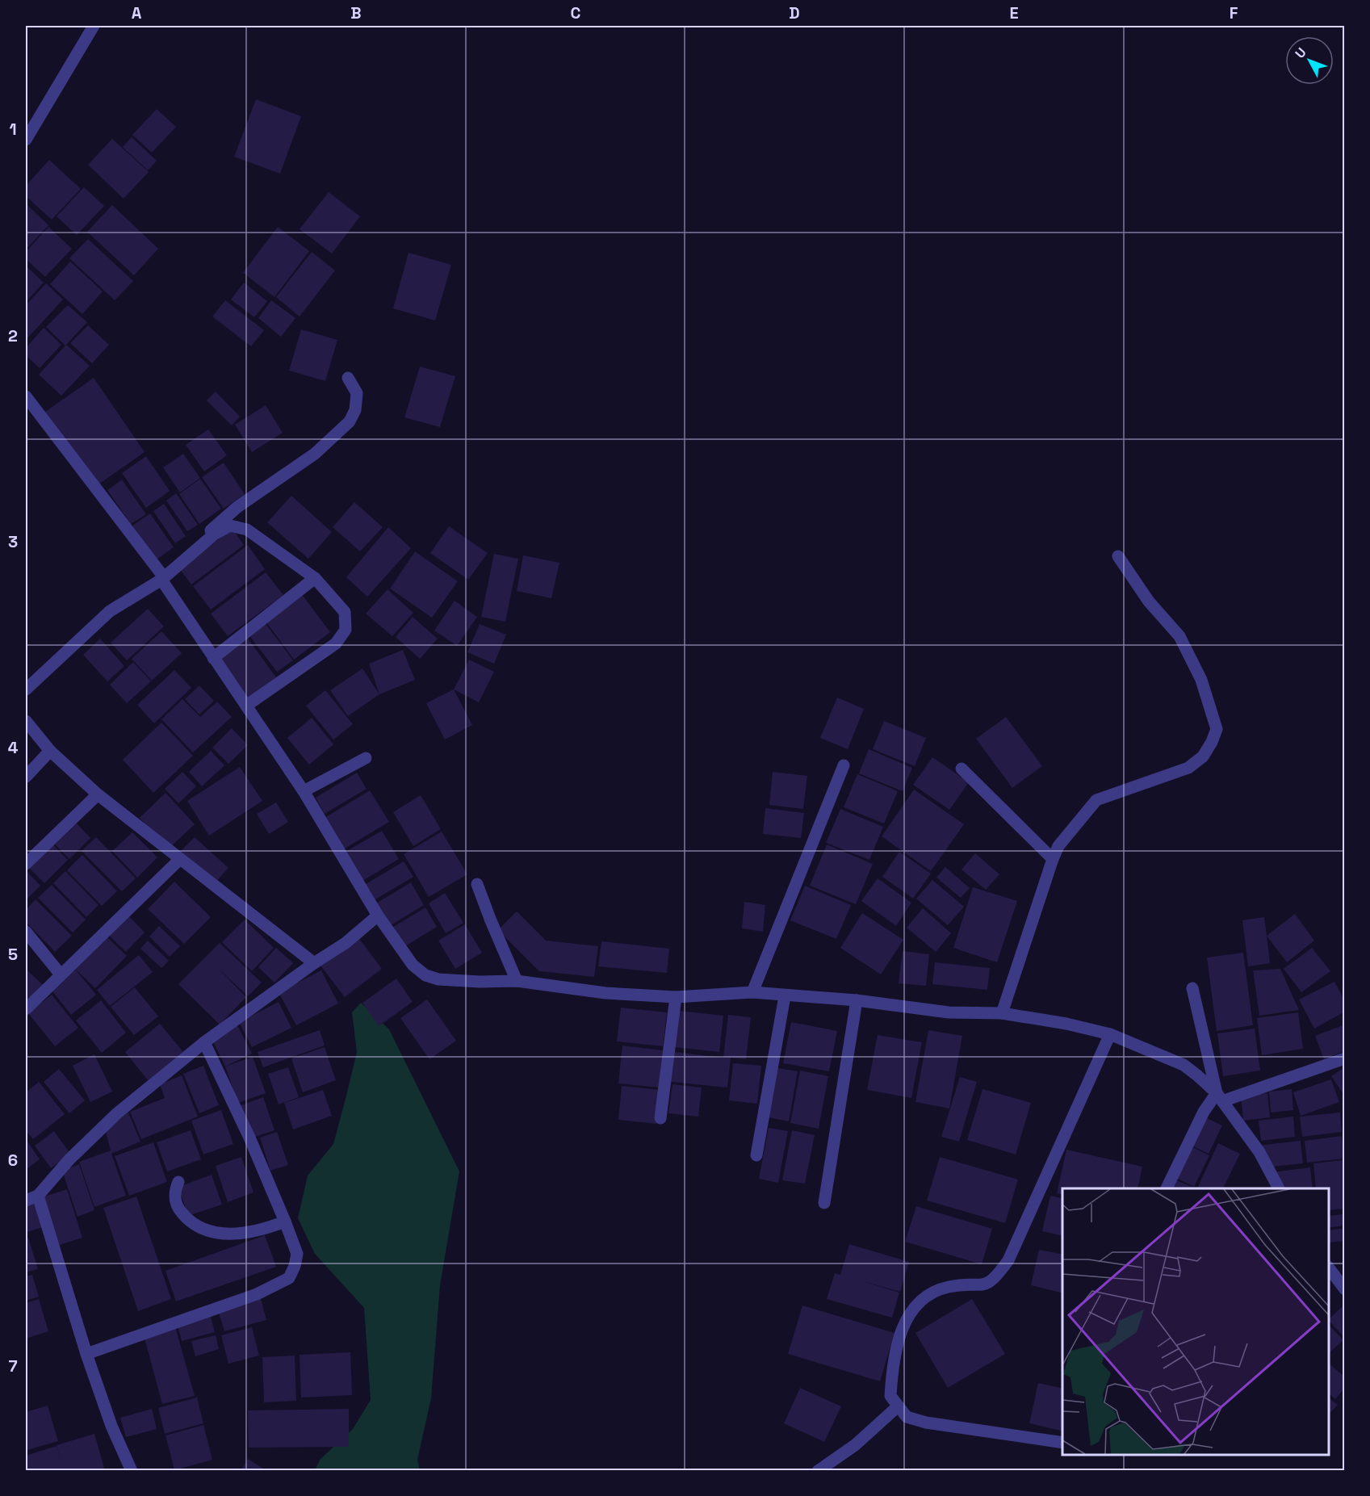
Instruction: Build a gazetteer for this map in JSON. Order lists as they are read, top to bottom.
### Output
{
  "north": "top left",
  "grid": {
    "columns": [
      "A",
      "B",
      "C",
      "D",
      "E",
      "F"
    ],
    "rows": [
      "1",
      "2",
      "3",
      "4",
      "5",
      "6",
      "7"
    ]
  }
}
